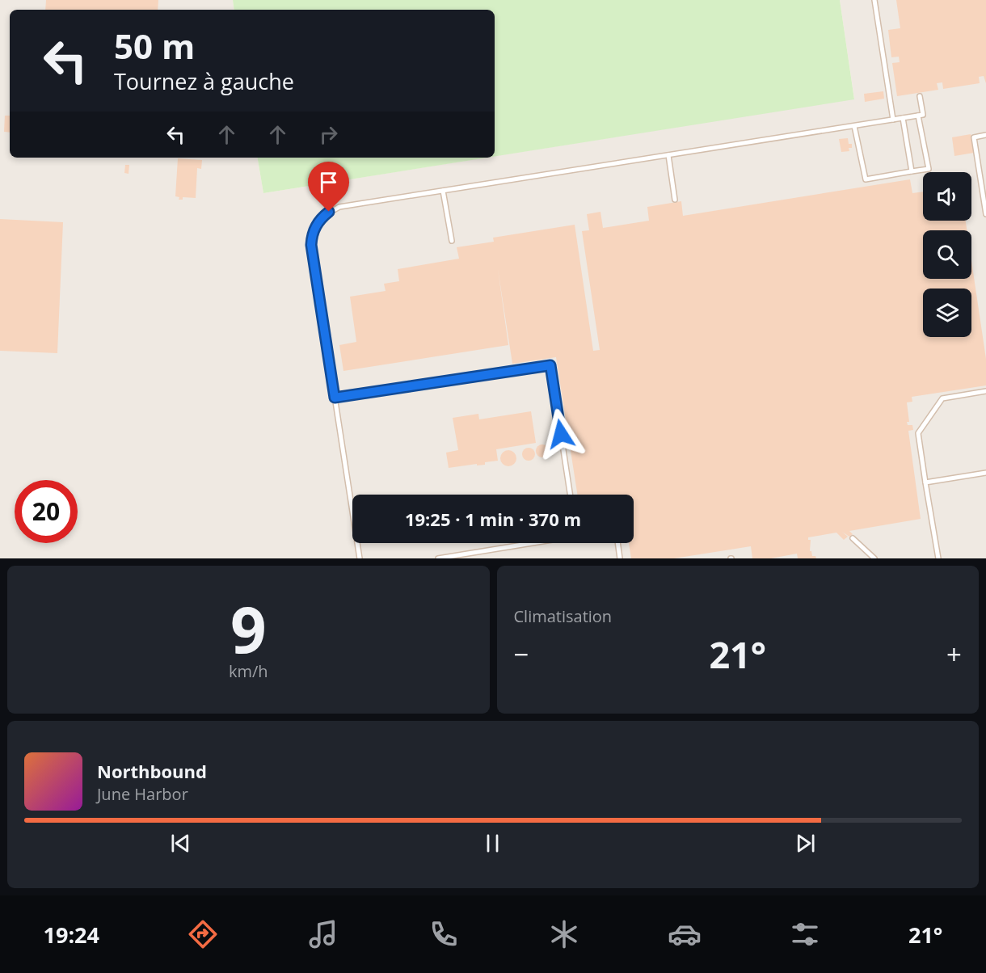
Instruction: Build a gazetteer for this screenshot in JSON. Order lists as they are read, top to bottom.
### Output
{
  "page": {
    "turn": ["50 m", "Tournez à gauche"],
    "limit": "20",
    "trip": "19:25 · 1 min · 370 m",
    "tile": [
      ["9", "km/h"],
      "Climatisation"
    ],
    "heat": ["−", "21°", "+"],
    "song": ["Northbound", "June Harbor"],
    "tabs": ["19:24", "21°"]
  }
}
